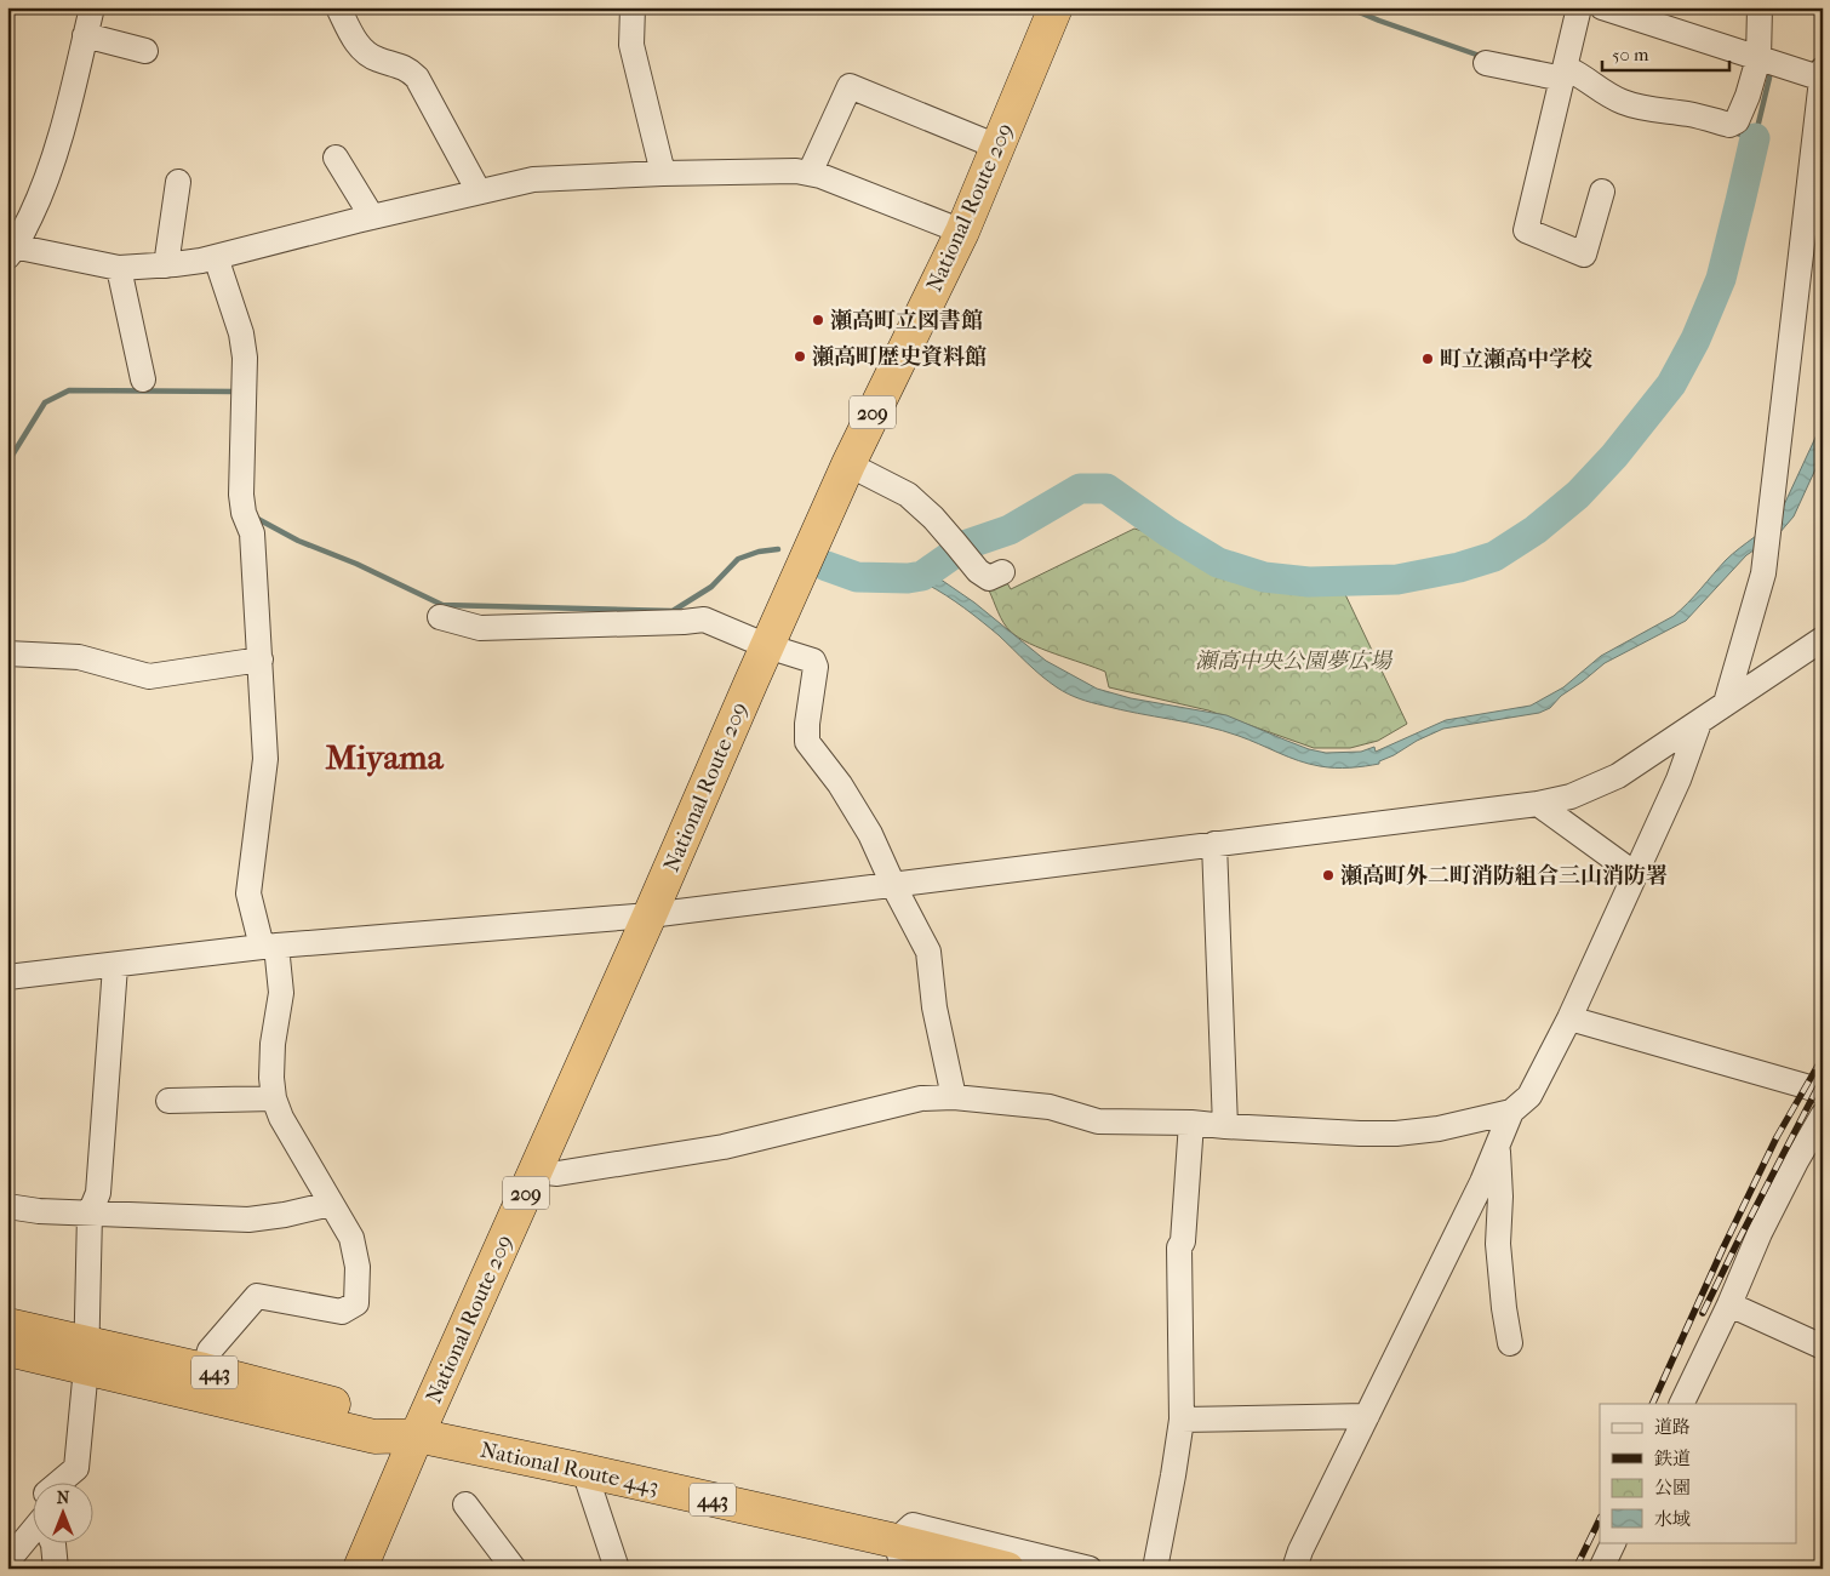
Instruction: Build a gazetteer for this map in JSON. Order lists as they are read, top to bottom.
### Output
{
  "streets": {
    "highway": [
      "National Route 209",
      "209",
      "443",
      "National Route 443"
    ]
  },
  "crossings": [
    ["National Route 209", "443"],
    ["National Route 209", "National Route 443"],
    ["443", "National Route 443"]
  ],
  "districts": ["Miyama"],
  "parks": ["瀬高中央公園夢広場"],
  "places": [
    "瀬高町立図書館",
    "瀬高町歴史資料館",
    "町立瀬高中学校",
    "瀬高町外二町消防組合三山消防署"
  ],
  "legend": [
    "道路",
    "鉄道",
    "公園",
    "水域"
  ],
  "scale_bar": "50 m",
  "north": "top"
}
